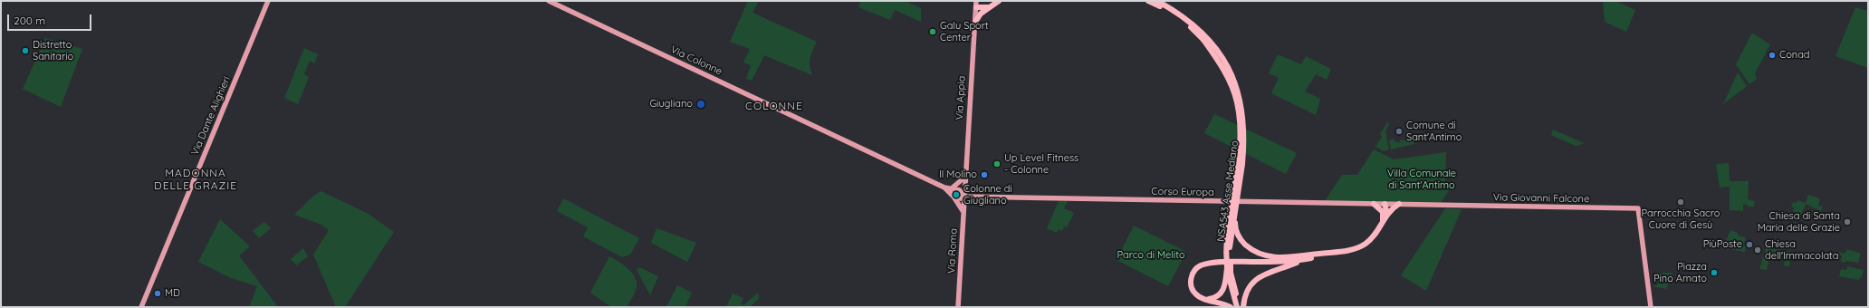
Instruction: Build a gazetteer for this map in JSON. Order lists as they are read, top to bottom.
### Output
{
  "streets": {
    "highway": ["NSA543 Asse Mediano"],
    "main road": [
      "Via Colonne",
      "Via Appia",
      "Via Dante Alighieri",
      "Corso Europa",
      "Via Giovanni Falcone",
      "Via Roma"
    ]
  },
  "crossings": [
    ["Via Appia", "Corso Europa"],
    ["Via Appia", "Via Roma"],
    ["Corso Europa", "Via Giovanni Falcone"],
    ["Corso Europa", "Via Roma"]
  ],
  "districts": ["COLONNE", "MADONNA DELLE GRAZIE"],
  "parks": ["Villa Comunale di Sant'Antimo", "Parco di Melito"],
  "places": [
    "Galu Sport Center",
    "Distretto Sanitario",
    "Conad",
    "Giugliano",
    "Comune di Sant'Antimo",
    "Up Level Fitness - Colonne",
    "Il Molino",
    "Colonne di Giugliano",
    "Parrocchia Sacro Cuore di Gesù",
    "Chiesa di Santa Maria delle Grazie",
    "PiùPoste",
    "Chiesa dell'Immacolata",
    "Piazza Pino Amato",
    "MD"
  ],
  "scale_bar": "200 m"
}
